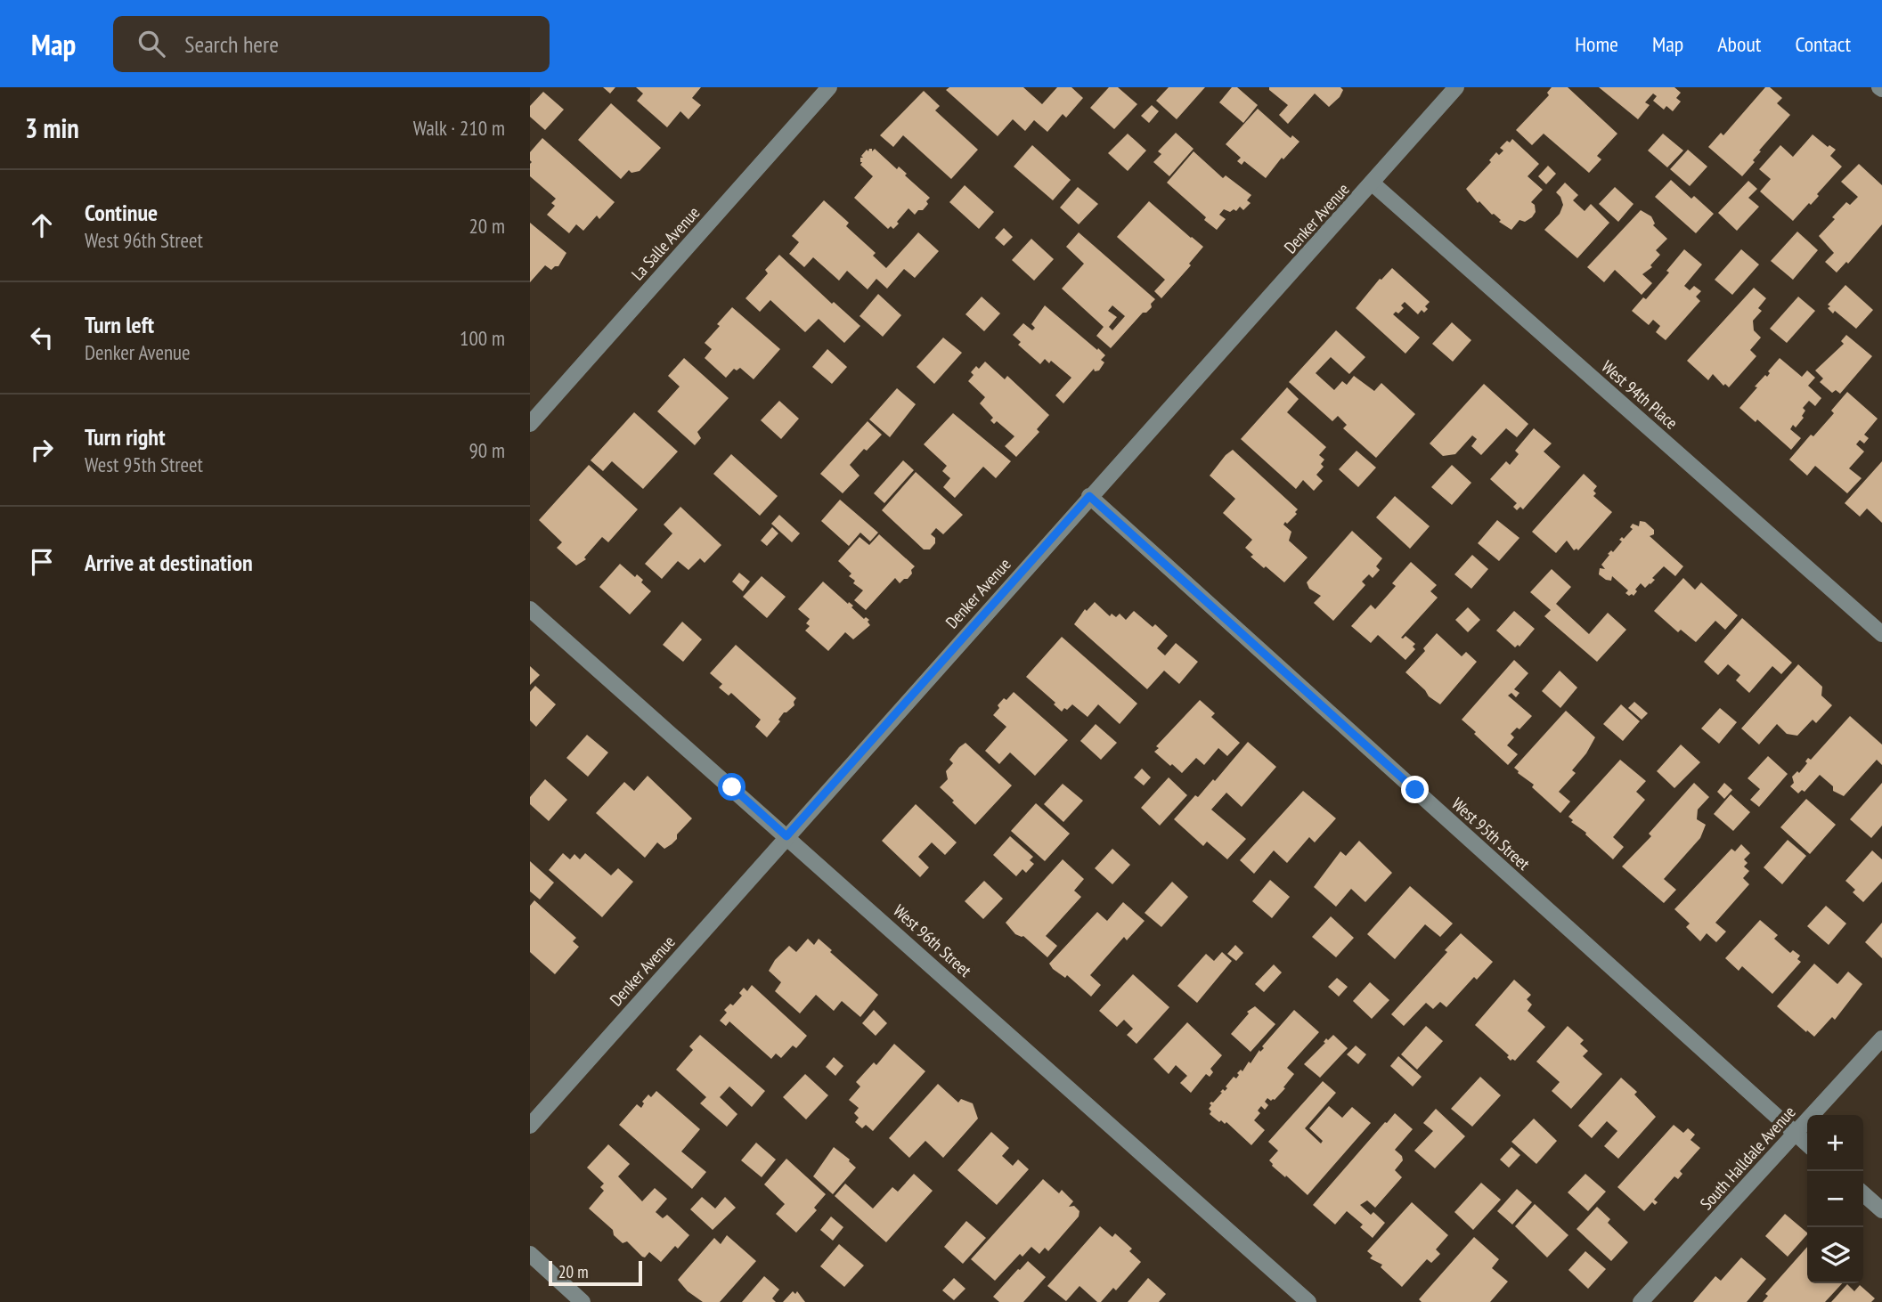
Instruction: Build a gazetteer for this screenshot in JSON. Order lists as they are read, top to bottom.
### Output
{
  "streets": {
    "street": [
      "Denker Avenue",
      "La Salle Avenue",
      "West 94th Place",
      "West 95th Street",
      "West 96th Street",
      "South Halldale Avenue"
    ]
  },
  "crossings": [
    ["Denker Avenue", "West 94th Place"],
    ["Denker Avenue", "West 95th Street"],
    ["Denker Avenue", "West 96th Street"],
    ["West 95th Street", "South Halldale Avenue"]
  ],
  "scale_bar": "20 m",
  "page": {
    "header": "Map",
    "search": "Search here",
    "nav": [
      "Home",
      "Map",
      "About",
      "Contact"
    ],
    "heading": ["3 min", "Walk · 210 m"],
    "list": [
      ["Continue", "West 96th Street", "20 m"],
      ["Turn left", "Denker Avenue", "100 m"],
      ["Turn right", "West 95th Street", "90 m"],
      "Arrive at destination"
    ],
    "map_buttons": ["+", "−"],
    "scale": "20 m"
  }
}
